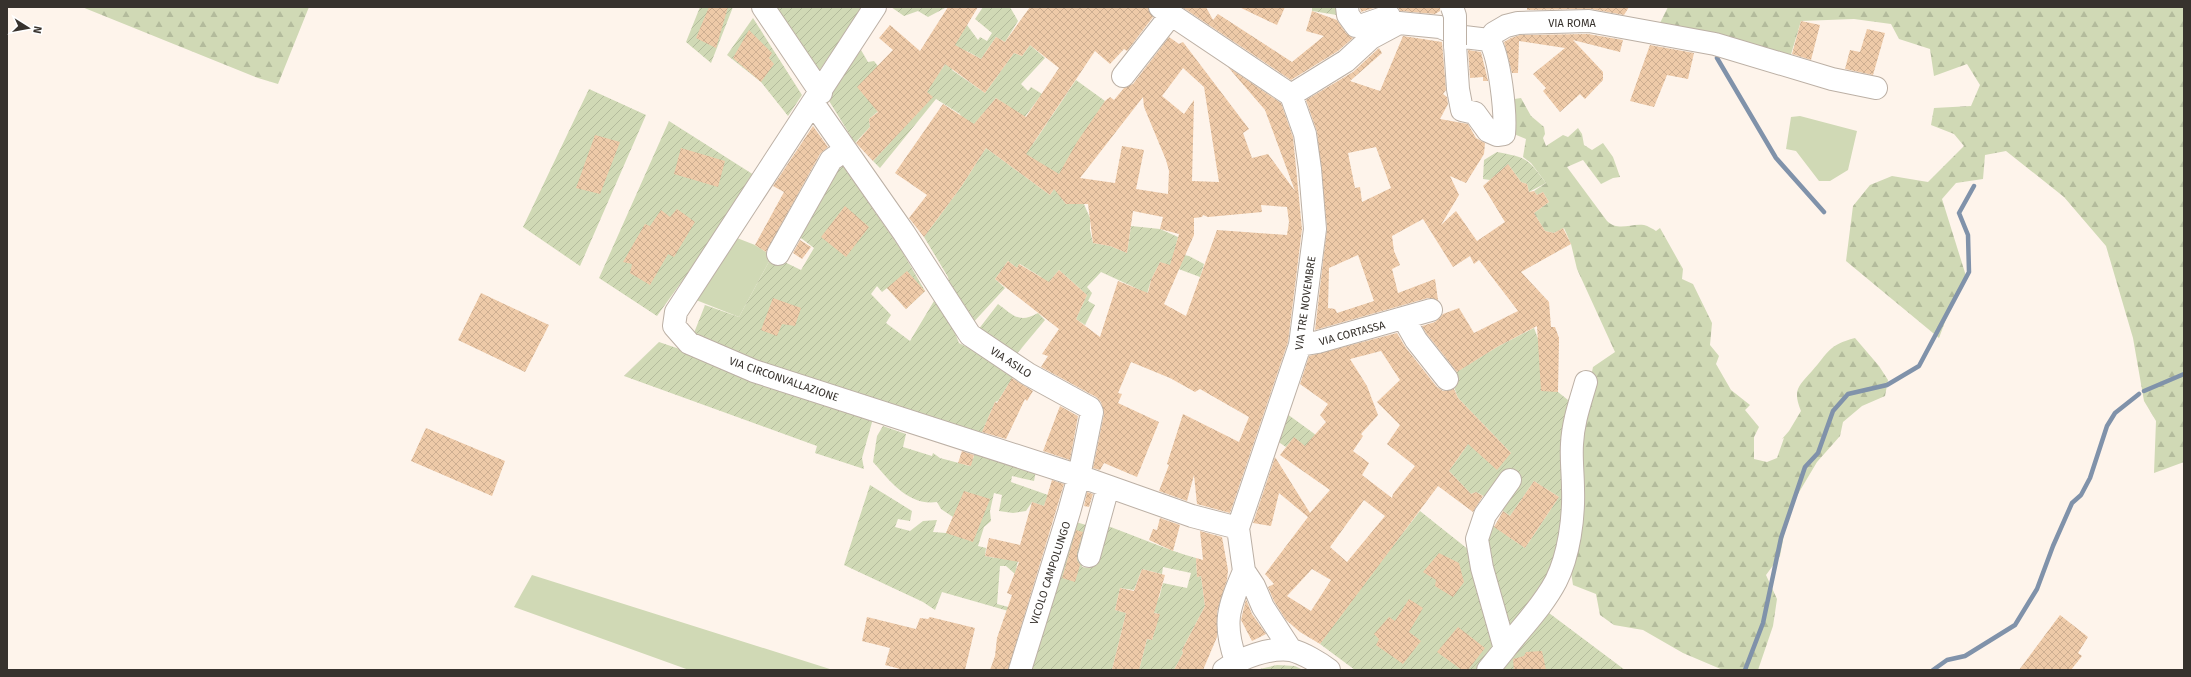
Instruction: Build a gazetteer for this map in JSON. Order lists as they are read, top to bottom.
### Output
{
  "streets": {
    "street": [
      "VIA ROMA",
      "VIA TRE NOVEMBRE",
      "VIA CORTASSA",
      "VIA ASILO",
      "VIA CIRCONVALLAZIONE",
      "VICOLO CAMPOLUNGO"
    ]
  },
  "crossings": [
    ["VIA TRE NOVEMBRE", "VIA CORTASSA"],
    ["VIA ASILO", "VIA CIRCONVALLAZIONE"],
    ["VIA ASILO", "VICOLO CAMPOLUNGO"],
    ["VIA CIRCONVALLAZIONE", "VICOLO CAMPOLUNGO"]
  ],
  "north": "right"
}
